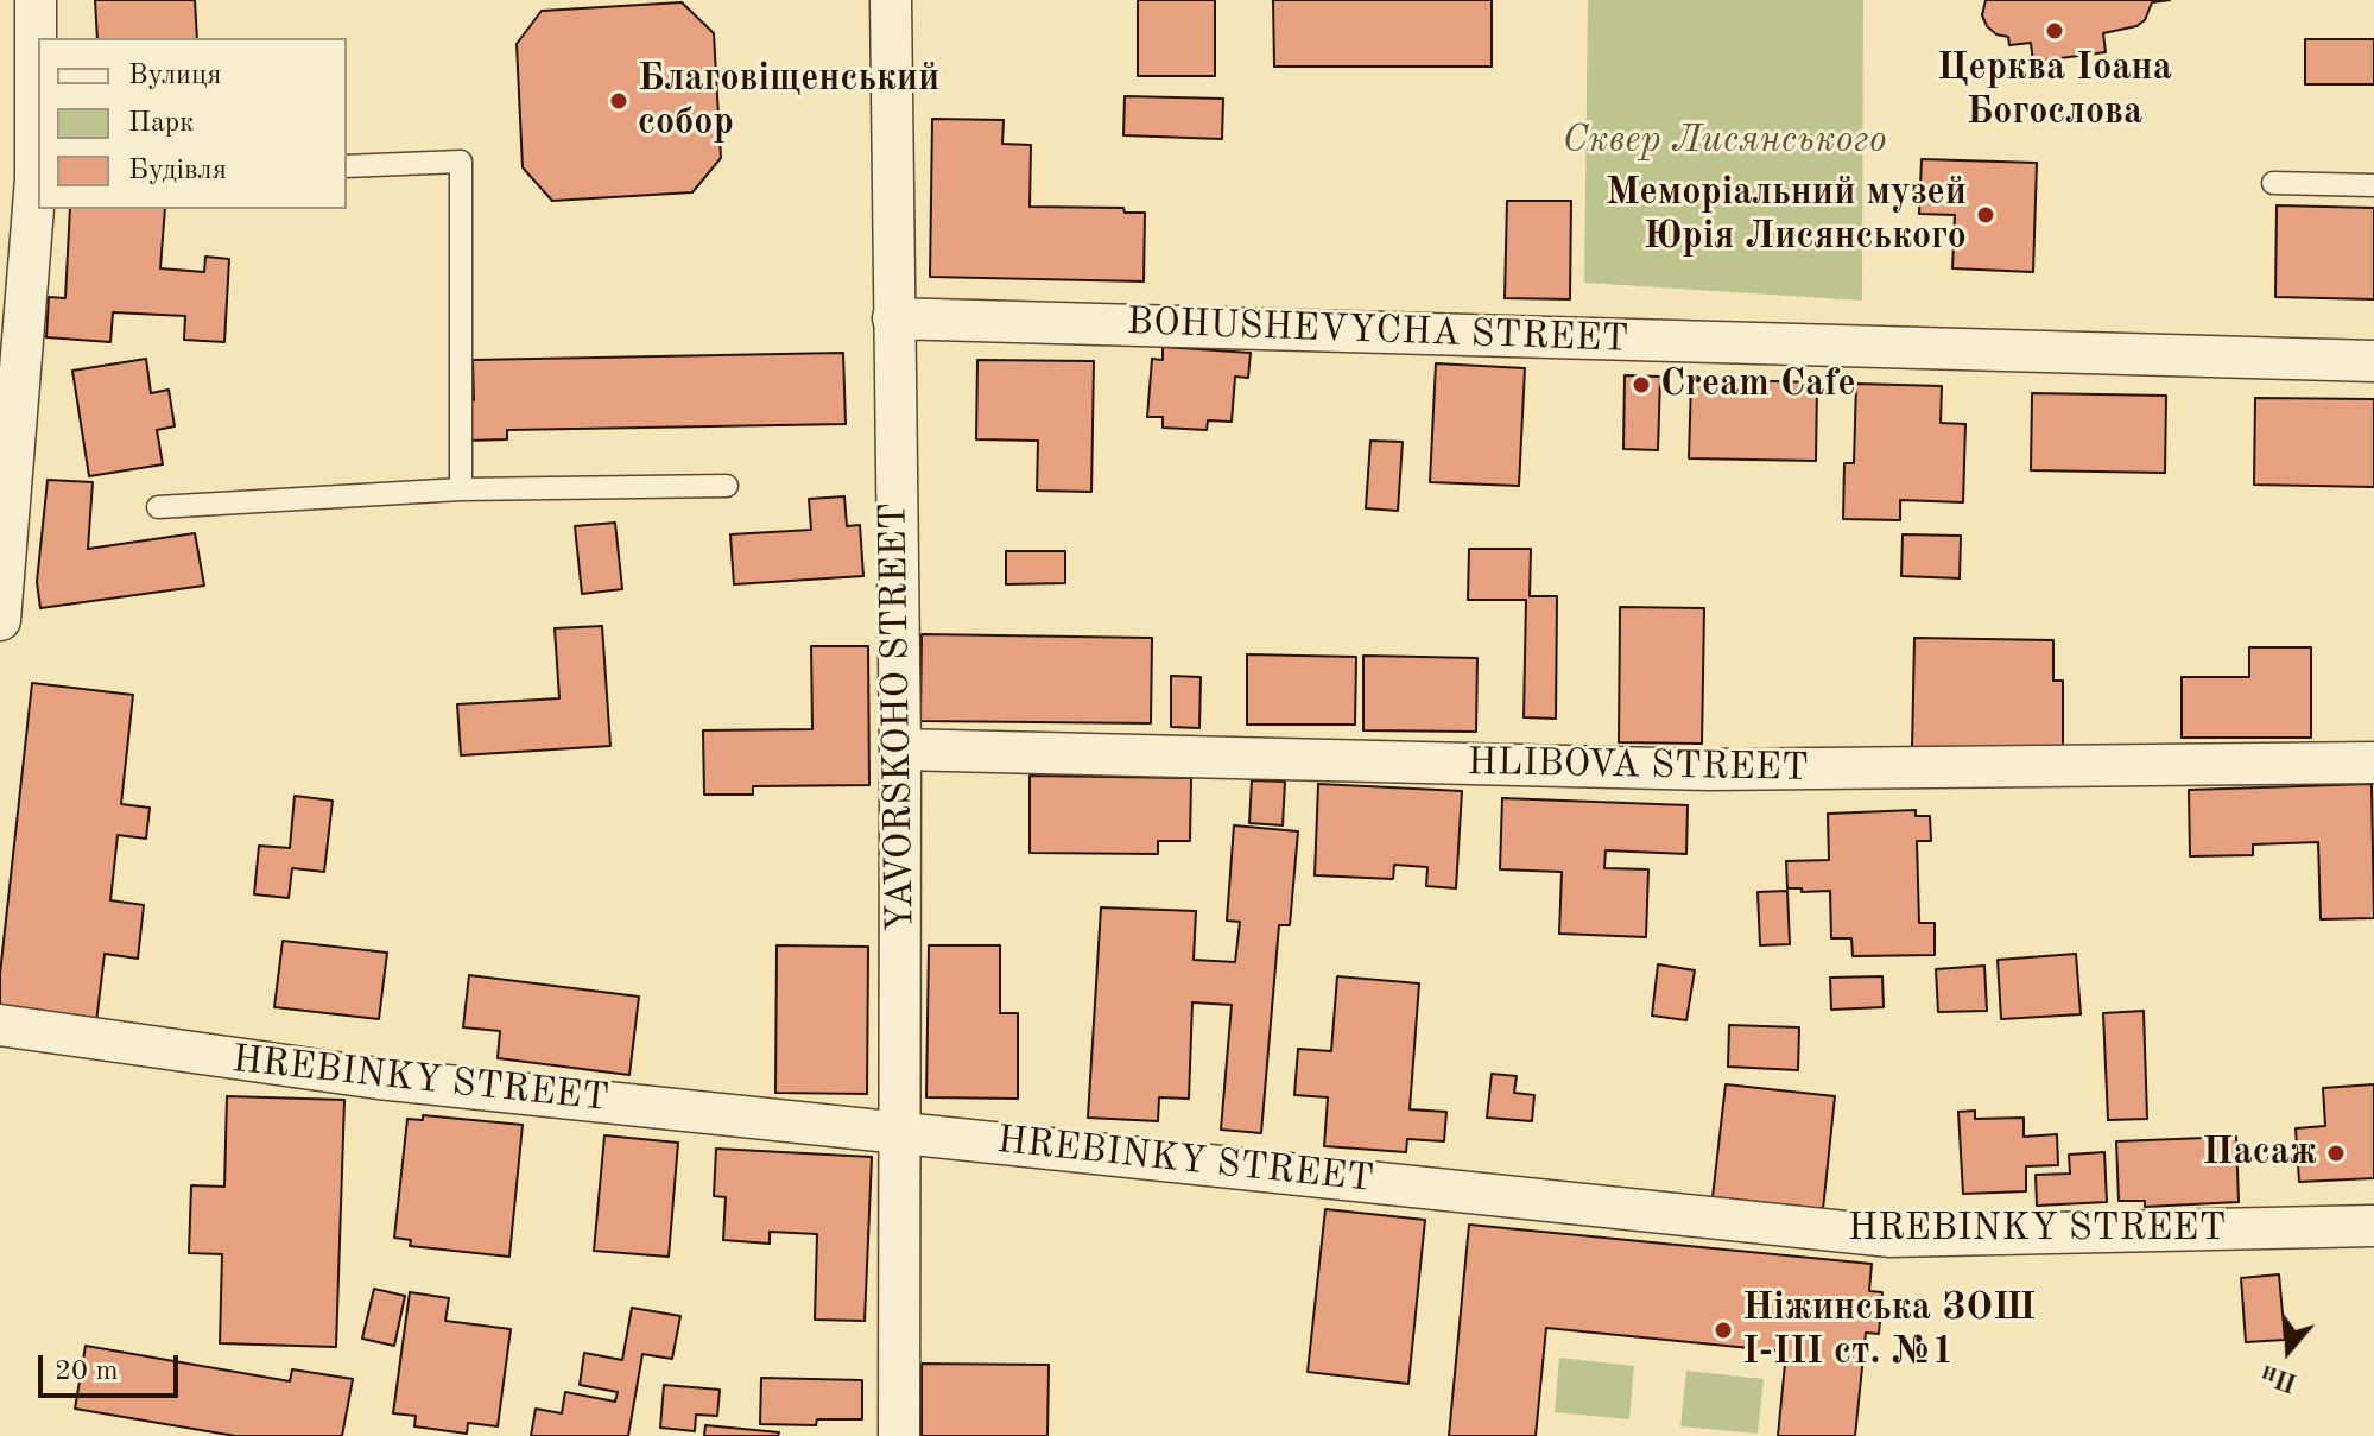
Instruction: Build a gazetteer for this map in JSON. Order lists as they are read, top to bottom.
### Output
{
  "streets": {
    "street": [
      "BOHUSHEVYCHA STREET",
      "YAVORSKOHO STREET",
      "HLIBOVA STREET",
      "HREBINKY STREET"
    ]
  },
  "crossings": [
    ["BOHUSHEVYCHA STREET", "YAVORSKOHO STREET"],
    ["YAVORSKOHO STREET", "HLIBOVA STREET"],
    ["YAVORSKOHO STREET", "HREBINKY STREET"]
  ],
  "parks": ["Сквер Лисянського"],
  "places": [
    "Церква Іоана Богослова",
    "Благовіщенський собор",
    "Меморіальний музей Юрія Лисянського",
    "Cream Cafe",
    "Пасаж",
    "Ніжинська ЗОШ І-ІІІ ст. №1"
  ],
  "legend": ["Вулиця", "Парк", "Будівля"],
  "scale_bar": "20 m",
  "north": "bottom"
}
